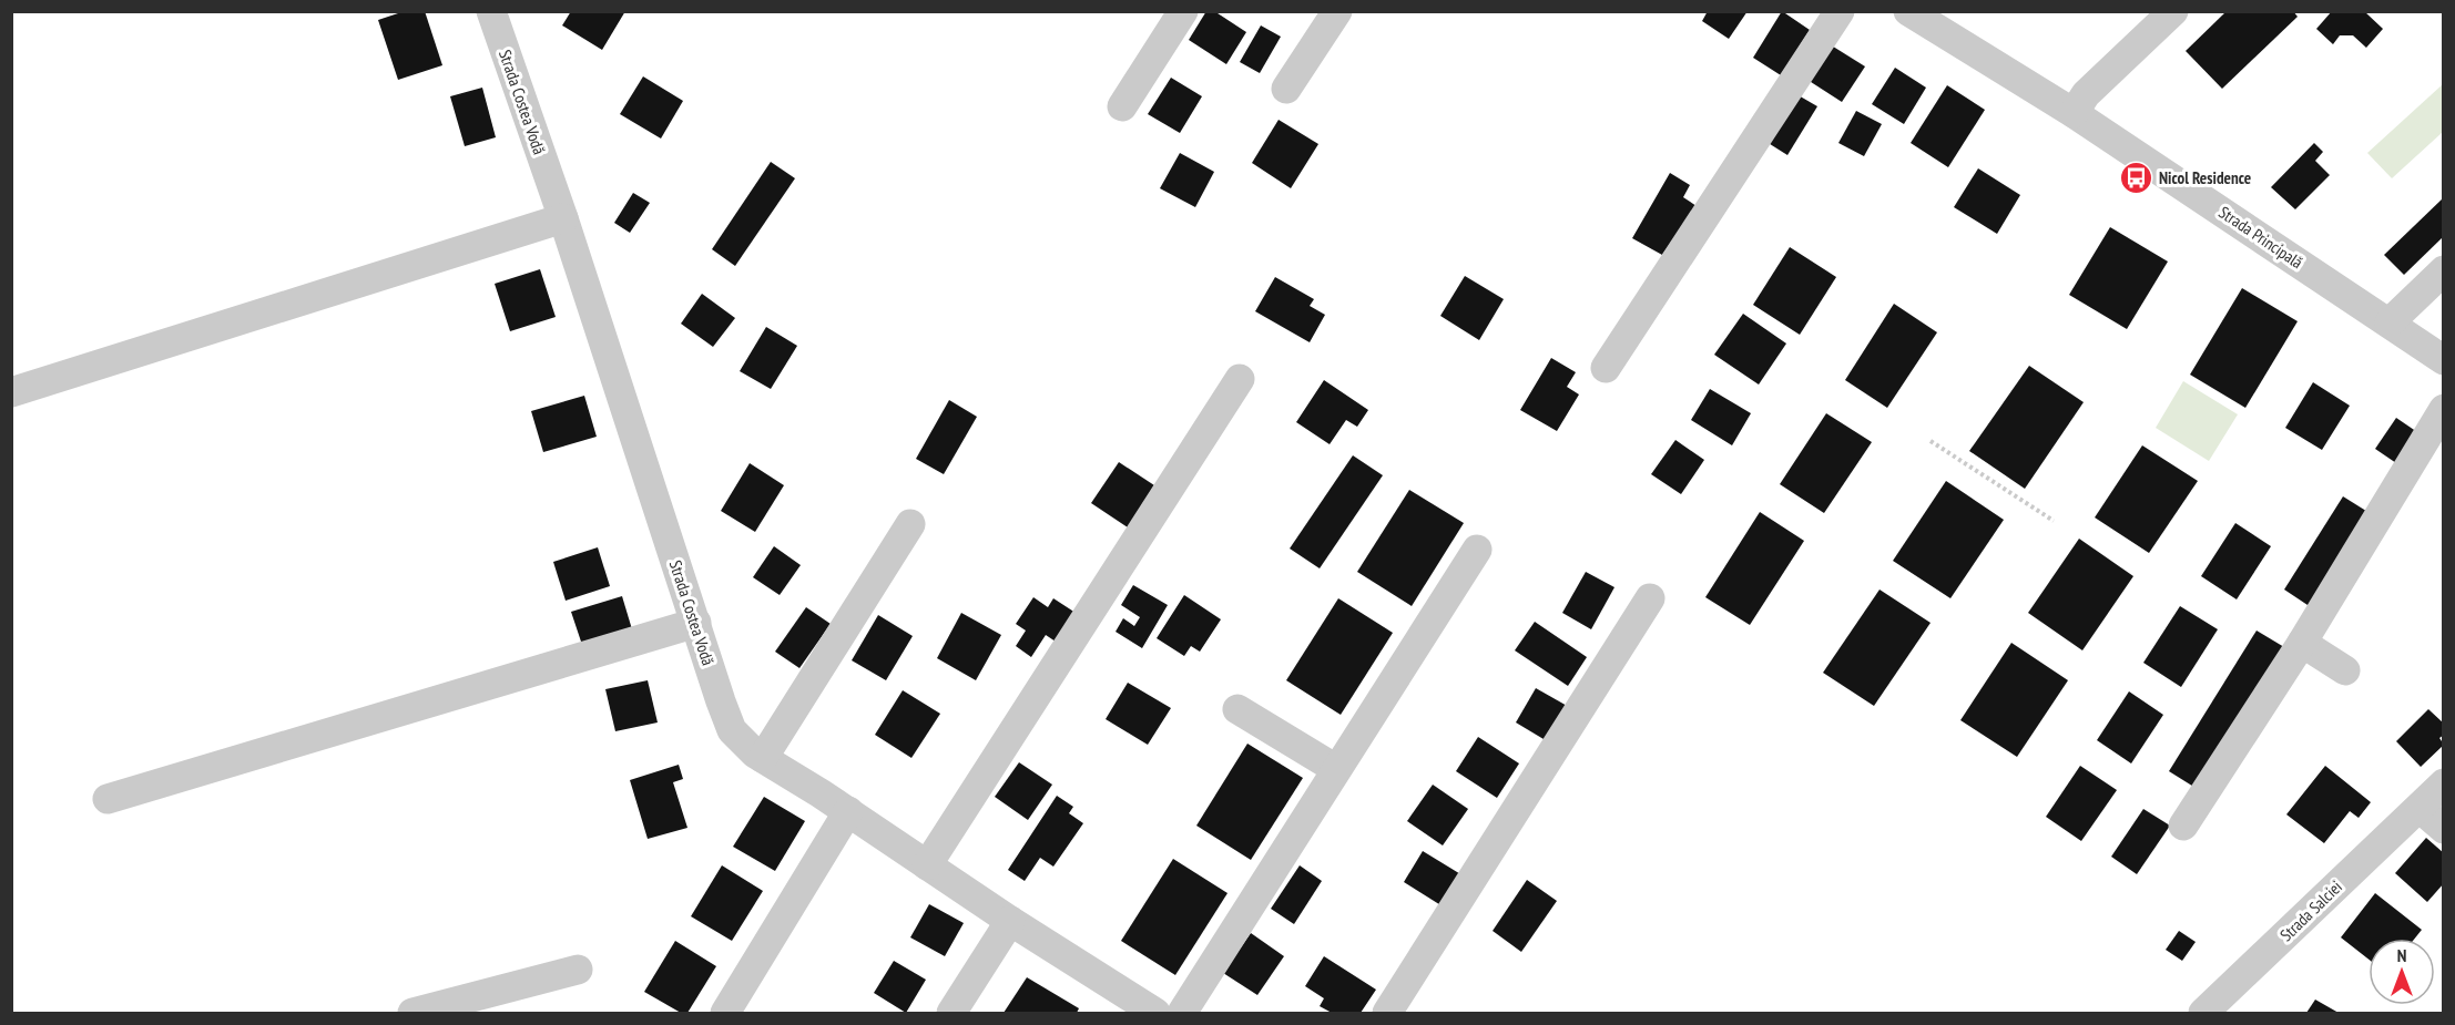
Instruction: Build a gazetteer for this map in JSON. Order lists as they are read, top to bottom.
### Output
{
  "streets": {
    "street": ["Strada Costea Vodă", "Strada Principală", "Strada Salciei"]
  },
  "places": {
    "bus stop": ["Nicol Residence"]
  },
  "north": "top"
}
